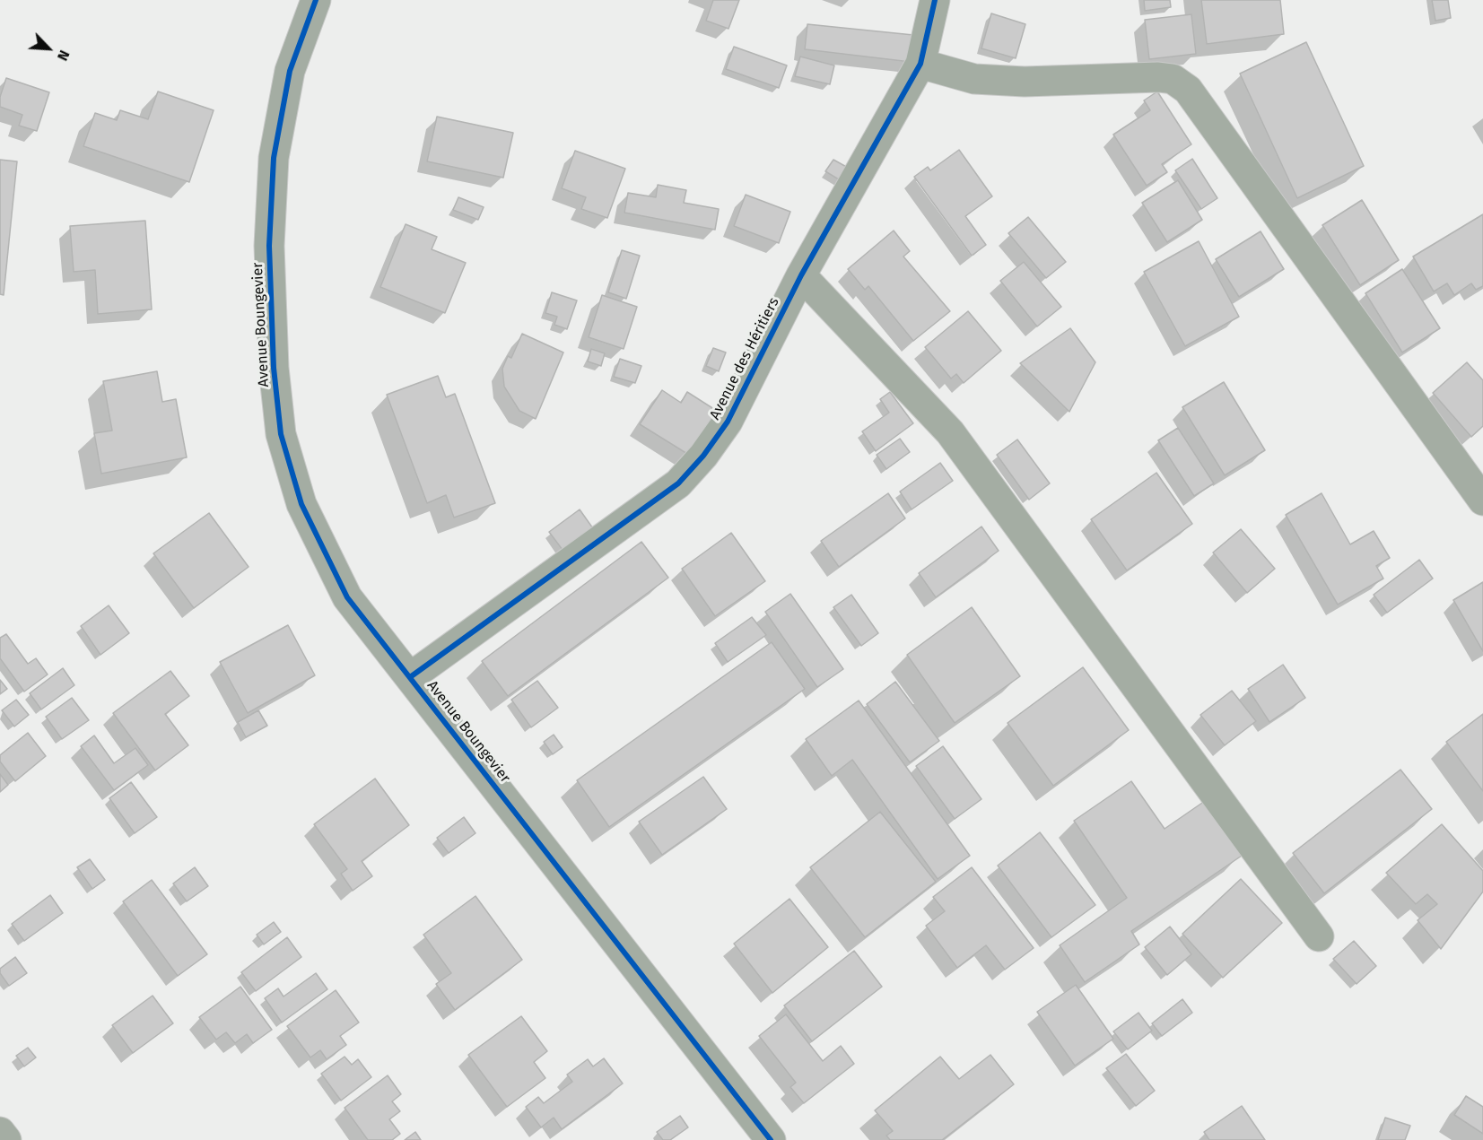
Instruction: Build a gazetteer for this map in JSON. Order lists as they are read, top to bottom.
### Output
{
  "streets": {
    "street": ["Avenue Boungevier", "Avenue des Héritiers"]
  },
  "crossings": [
    ["Avenue Boungevier", "Avenue des Héritiers"]
  ],
  "north": "bottom right"
}
